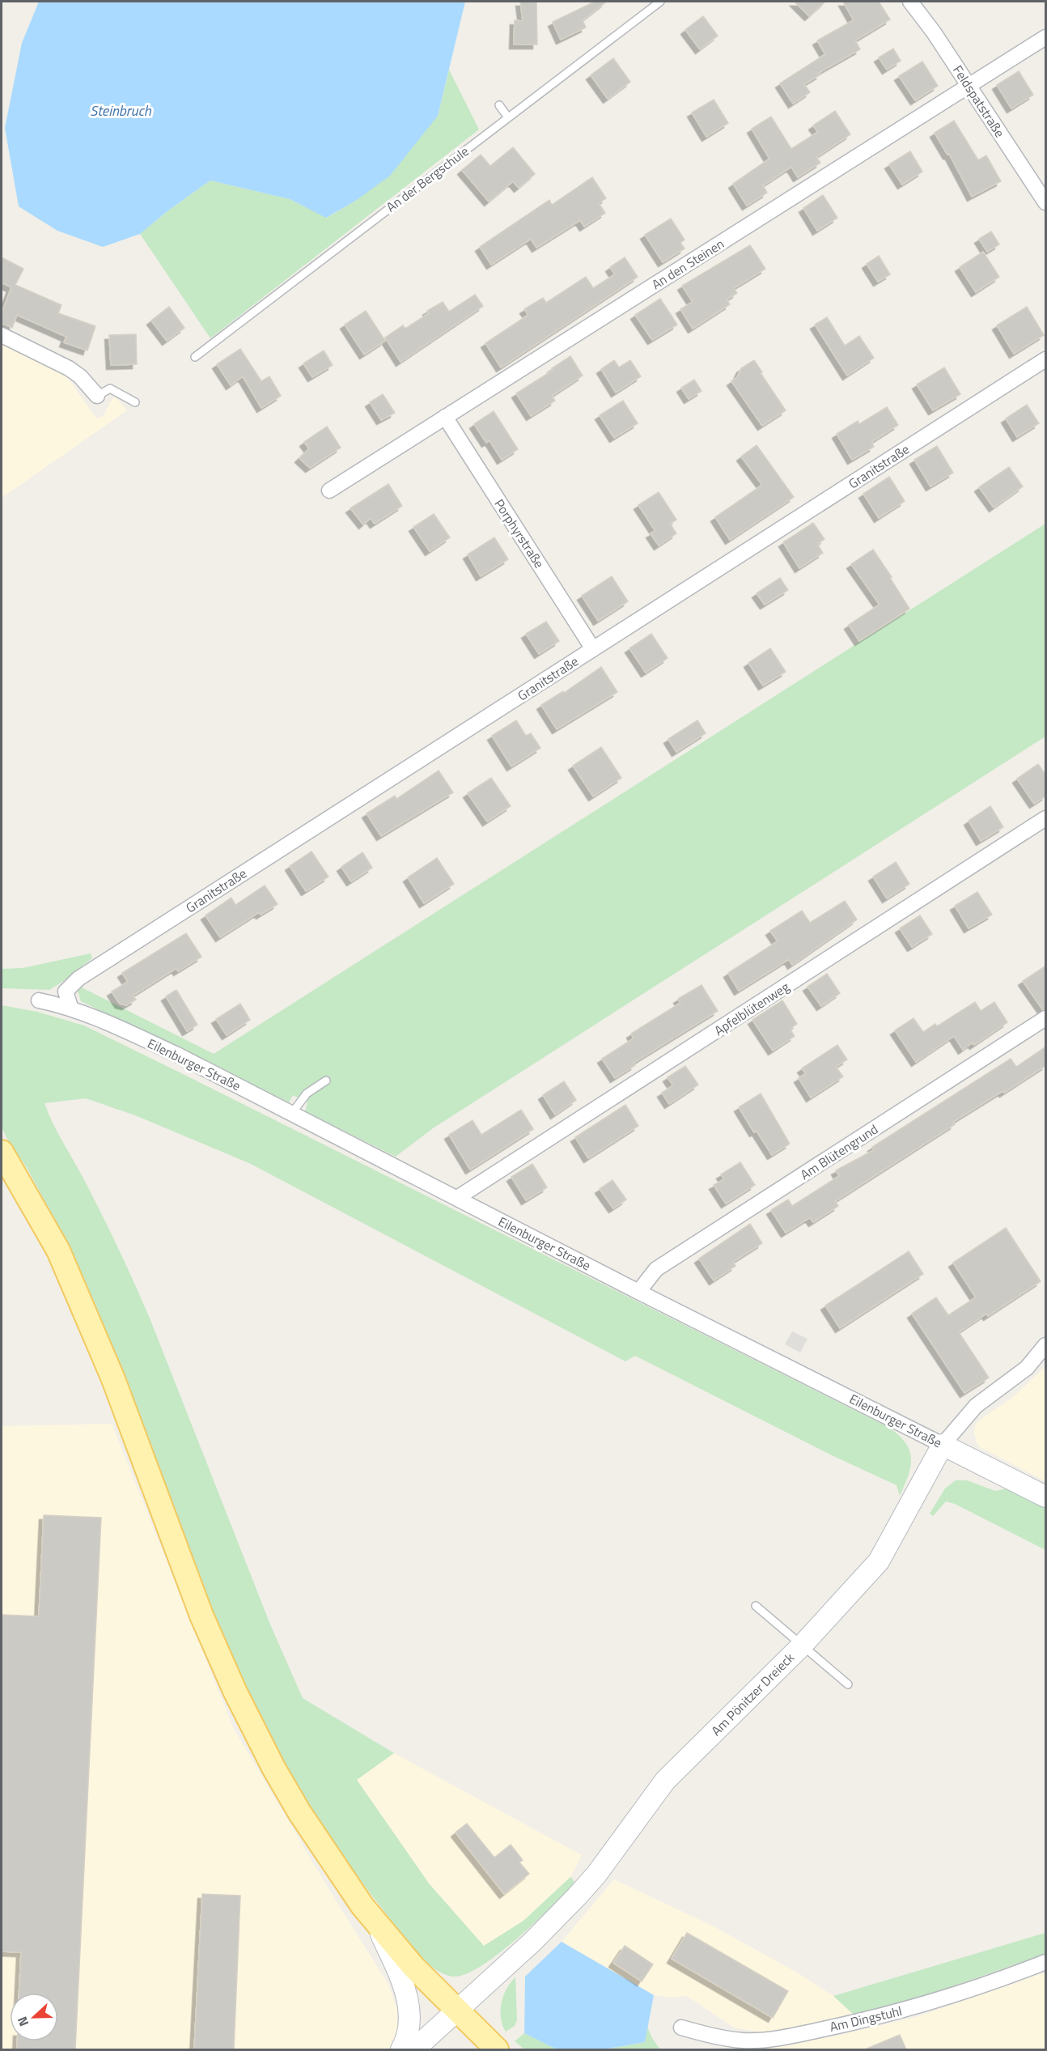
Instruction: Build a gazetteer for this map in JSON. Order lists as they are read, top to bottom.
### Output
{
  "streets": {
    "street": [
      "Feldspatstraße",
      "An den Steinen",
      "Granitstraße",
      "Porphyrstraße",
      "Apfelblütenweg",
      "Eilenburger Straße",
      "Am Blütengrund",
      "Am Pönitzer Dreieck",
      "Am Dingstuhl"
    ],
    "lane": ["An der Bergschule"]
  },
  "crossings": [
    ["Feldspatstraße", "An den Steinen"],
    ["An den Steinen", "Porphyrstraße"],
    ["Granitstraße", "Porphyrstraße"],
    ["Granitstraße", "Eilenburger Straße"],
    ["Apfelblütenweg", "Eilenburger Straße"],
    ["Eilenburger Straße", "Am Blütengrund"],
    ["Eilenburger Straße", "Am Pönitzer Dreieck"]
  ],
  "water": ["Steinbruch"],
  "north": "left"
}
